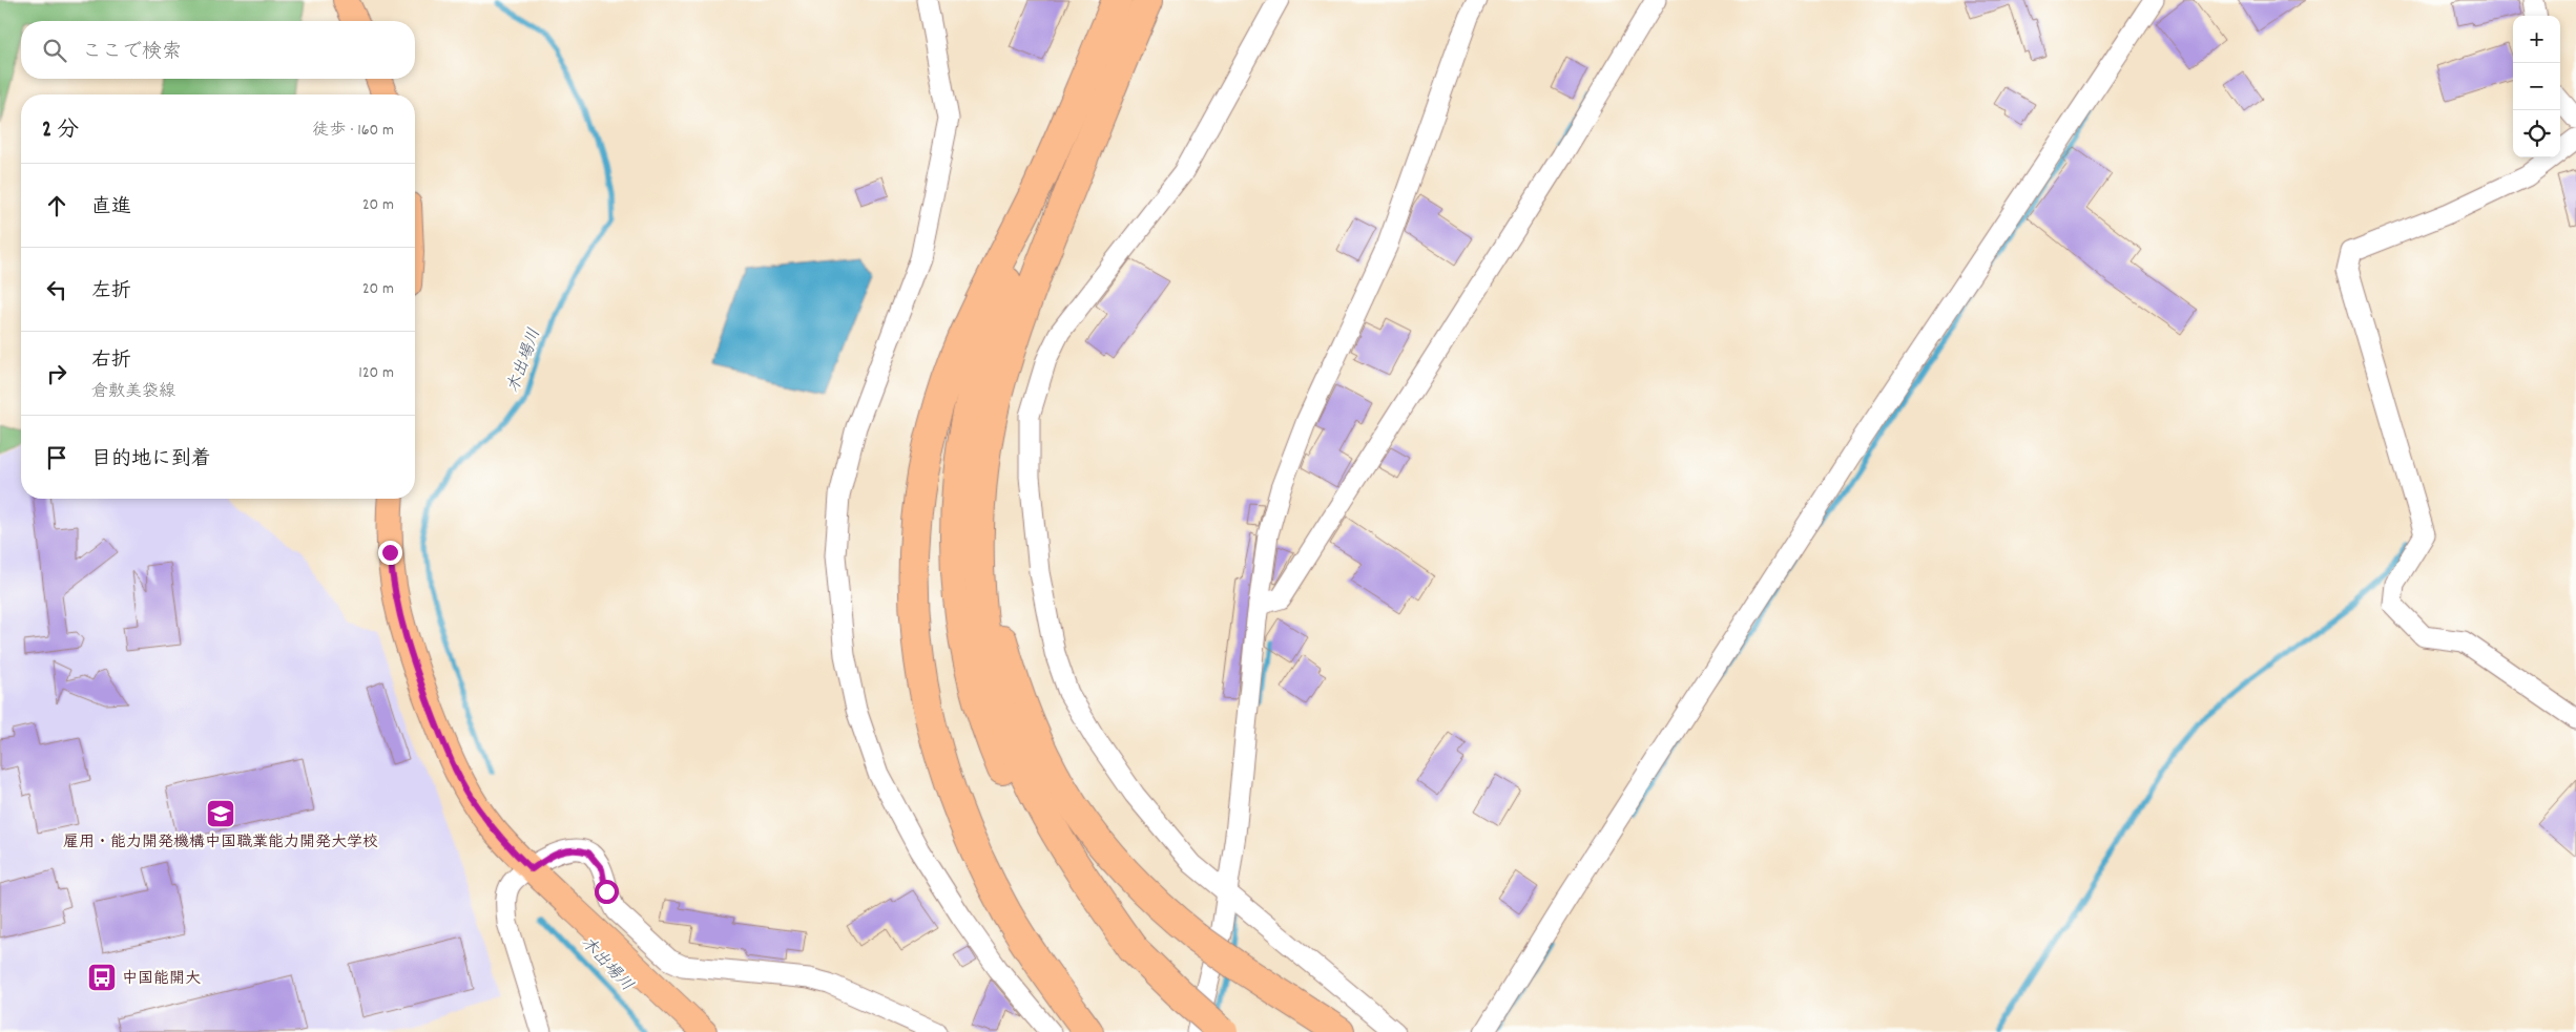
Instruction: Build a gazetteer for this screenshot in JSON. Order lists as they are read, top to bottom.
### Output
{
  "water": ["木出場川"],
  "places": {
    "school or university": ["雇用・能力開発機構中国職業能力開発大学校"],
    "bus stop": ["中国能開大"]
  },
  "page": {
    "map_buttons": ["+", "−"],
    "search": "ここで検索",
    "heading": ["2 分", "徒歩 · 160 m"],
    "list": [
      ["直進", "20 m"],
      ["左折", "20 m"],
      ["右折", "倉敷美袋線", "120 m"],
      "目的地に到着"
    ]
  }
}
